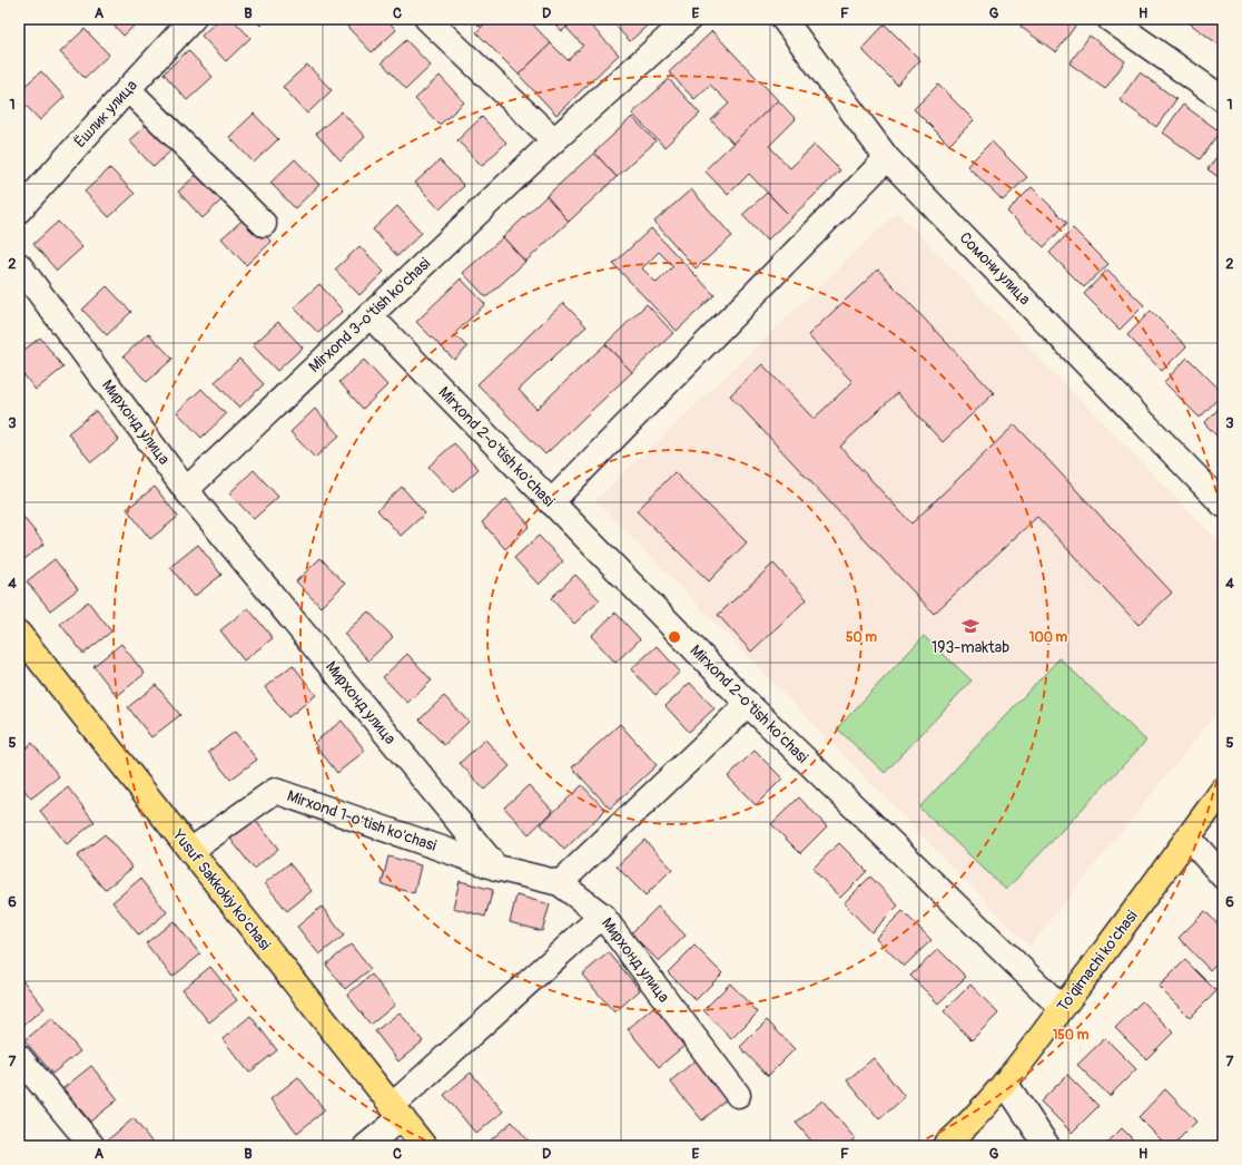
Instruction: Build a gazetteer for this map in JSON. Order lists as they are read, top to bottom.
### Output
{
  "streets": {
    "main road": ["Yusuf Sakkokiy ko'chasi", "To'qimachi ko'chasi"],
    "street": [
      "Ёшлик улица",
      "Сомони улица",
      "Mirxond 3-o'tish ko'chasi",
      "Мирхонд улица",
      "Mirxond 2-o'tish ko'chasi",
      "Mirxond 1-o'tish ko'chasi"
    ]
  },
  "crossings": [
    ["Mirxond 3-o'tish ko'chasi", "Мирхонд улица"],
    ["Mirxond 3-o'tish ko'chasi", "Mirxond 2-o'tish ko'chasi"],
    ["Мирхонд улица", "Mirxond 1-o'tish ko'chasi"],
    ["Mirxond 2-o'tish ko'chasi", "To'qimachi ko'chasi"],
    ["Mirxond 1-o'tish ko'chasi", "Yusuf Sakkokiy ko'chasi"]
  ],
  "places": {
    "school or university": ["193-maktab"]
  },
  "grid": {
    "columns": [
      "A",
      "B",
      "C",
      "D",
      "E",
      "F",
      "G",
      "H"
    ],
    "rows": [
      "1",
      "2",
      "3",
      "4",
      "5",
      "6",
      "7"
    ]
  },
  "rings": ["50 m", "100 m", "150 m"]
}
